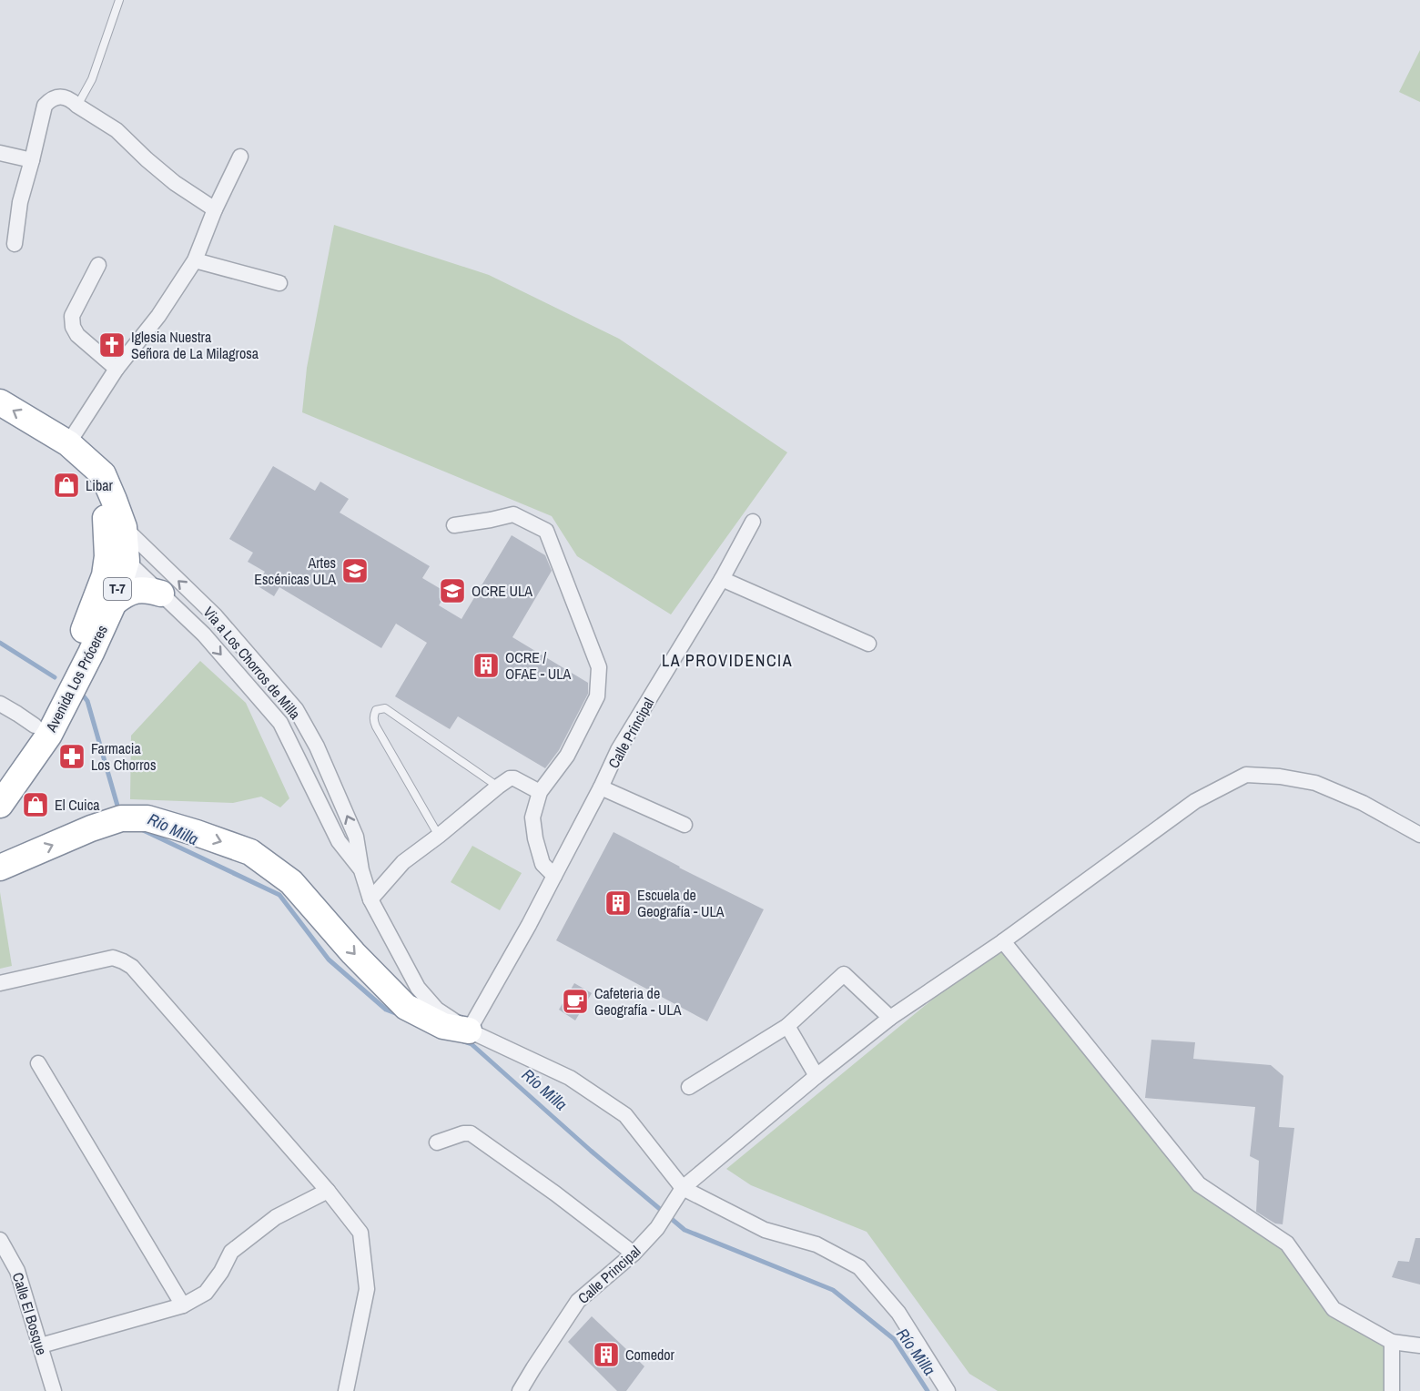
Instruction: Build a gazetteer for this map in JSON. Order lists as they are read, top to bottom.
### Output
{
  "streets": {
    "highway": ["T-7", "Avenida Los Próceres"],
    "street": ["Via a Los Chorros de Milla", "Calle Principal", "Calle El Bosque"]
  },
  "crossings": [
    ["Via a Los Chorros de Milla", "Avenida Los Próceres"],
    ["Via a Los Chorros de Milla", "Calle Principal"]
  ],
  "districts": ["LA PROVIDENCIA"],
  "water": ["Río Milla"],
  "places": {
    "church": ["Iglesia Nuestra Señora de La Milagrosa"],
    "shop": ["Libar", "El Cuica"],
    "school or university": ["Artes Escénicas ULA", "OCRE ULA"],
    "building": ["OCRE / OFAE - ULA", "Escuela de Geografía - ULA", "Comedor"],
    "pharmacy": ["Farmacia Los Chorros"],
    "cafe": ["Cafeteria de Geografía - ULA"]
  }
}
